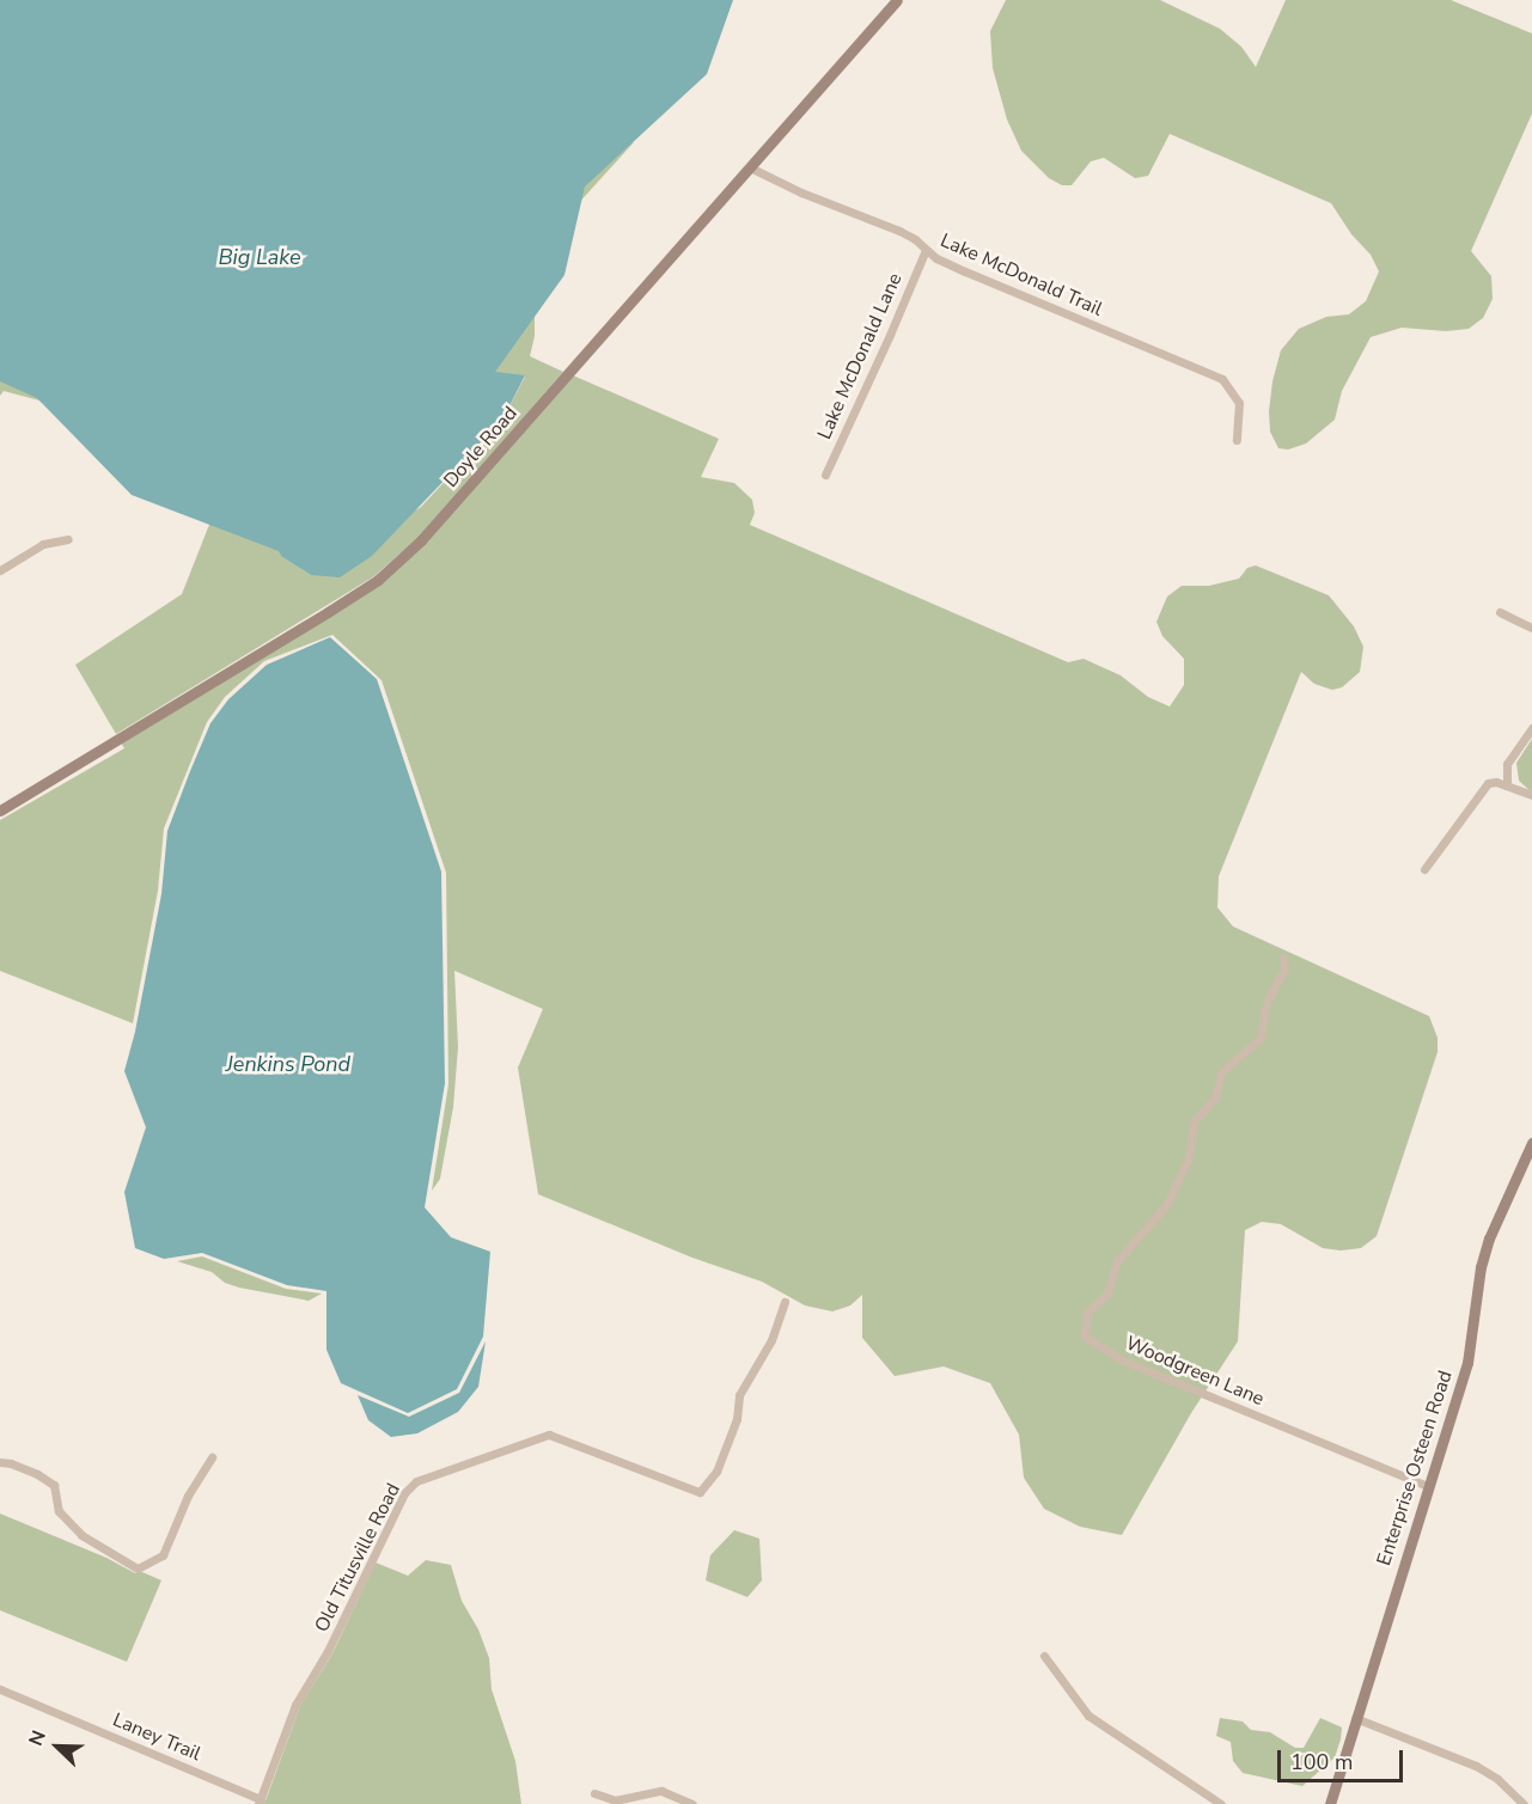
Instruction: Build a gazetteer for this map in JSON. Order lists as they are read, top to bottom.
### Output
{
  "streets": {
    "main road": ["Doyle Road", "Enterprise Osteen Road"],
    "street": [
      "Lake McDonald Trail",
      "Lake McDonald Lane",
      "Woodgreen Lane",
      "Old Titusville Road",
      "Laney Trail"
    ]
  },
  "crossings": [
    ["Lake McDonald Trail", "Lake McDonald Lane"],
    ["Lake McDonald Trail", "Doyle Road"],
    ["Woodgreen Lane", "Enterprise Osteen Road"],
    ["Old Titusville Road", "Laney Trail"]
  ],
  "water": ["Big Lake", "Jenkins Pond"],
  "scale_bar": "100 m",
  "north": "top left"
}
